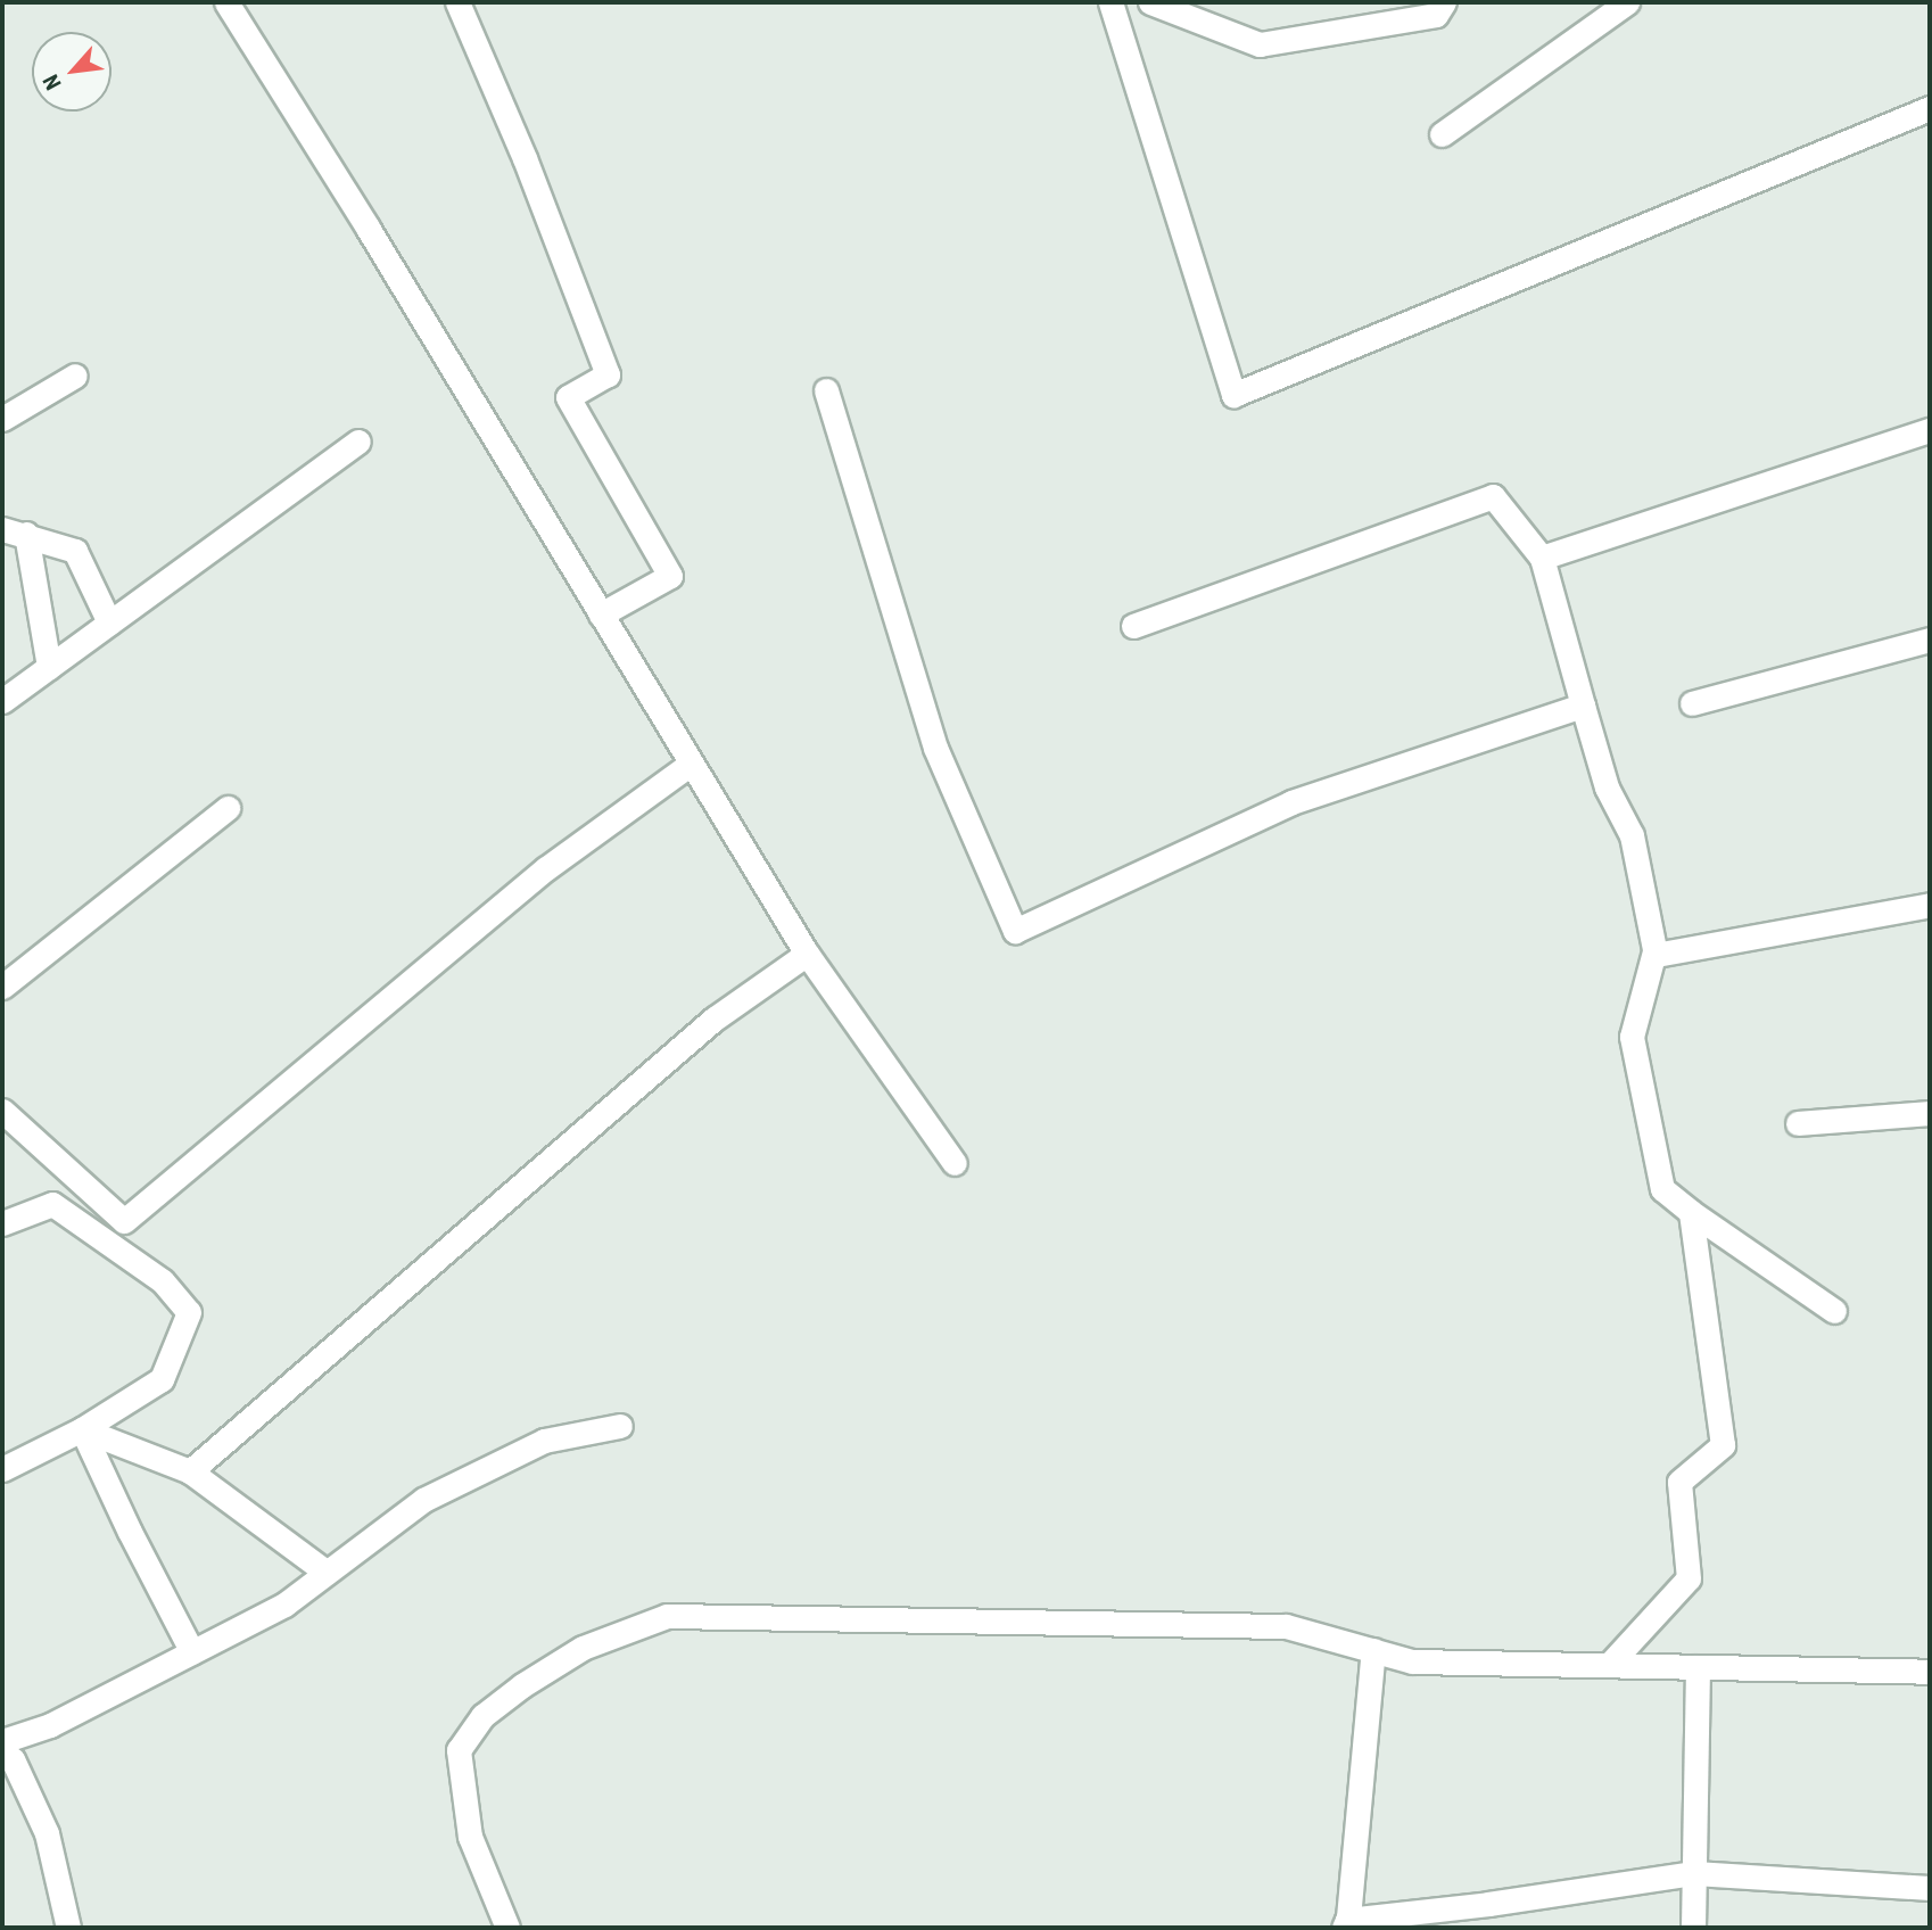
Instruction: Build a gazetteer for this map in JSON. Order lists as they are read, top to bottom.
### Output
{
  "north": "bottom left"
}
